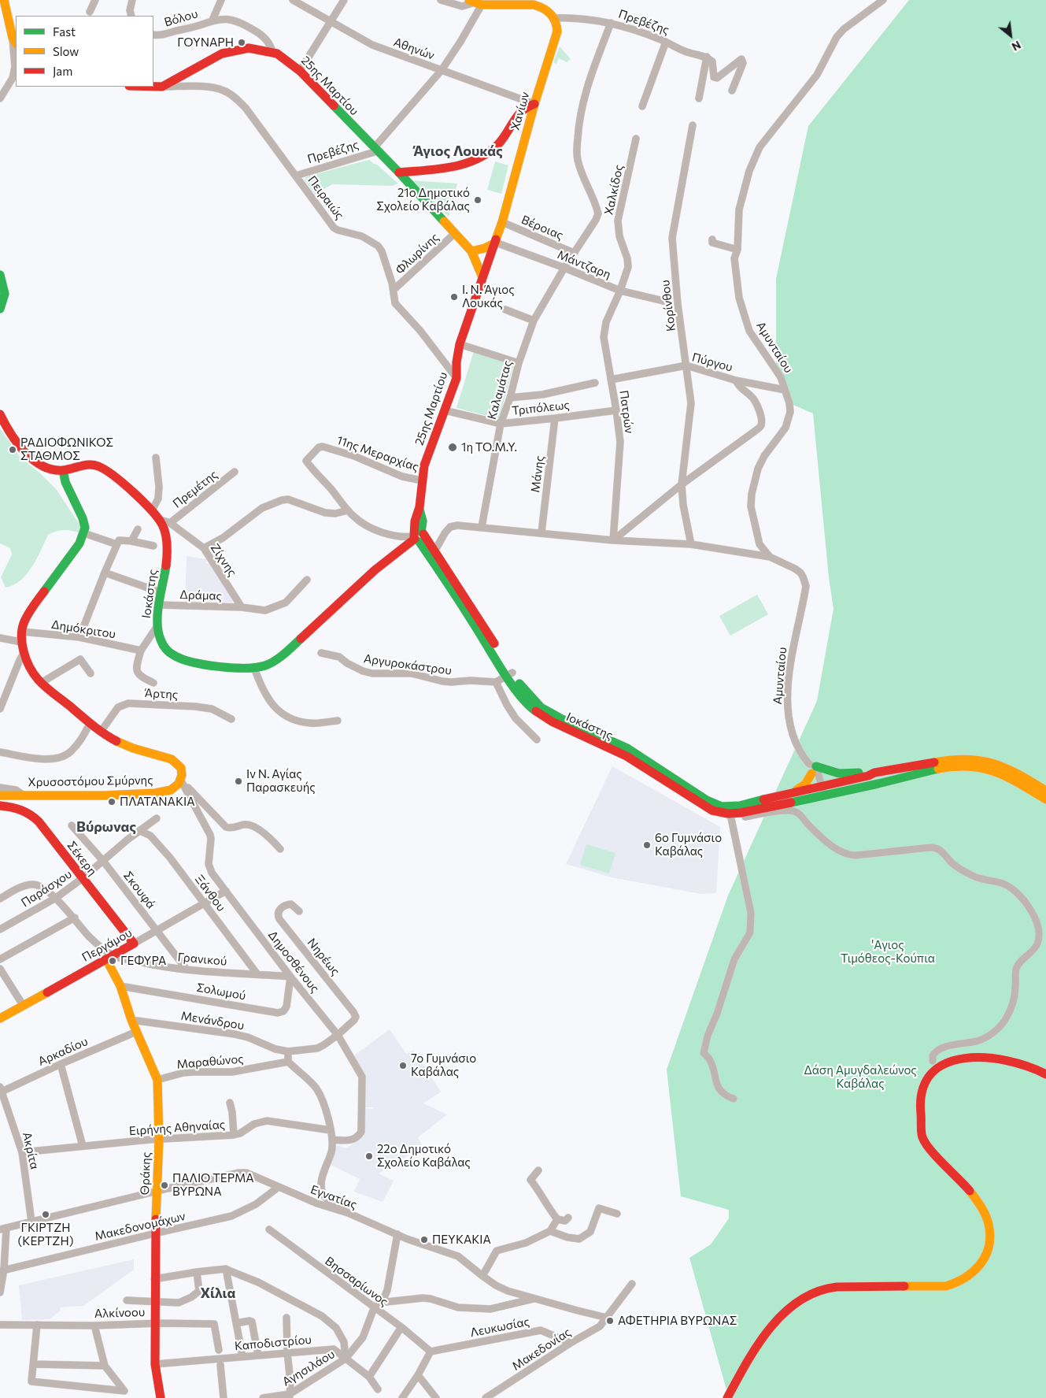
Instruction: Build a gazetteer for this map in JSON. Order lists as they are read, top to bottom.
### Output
{
  "streets": {
    "street": [
      "Βόλου",
      "Πρεβέζης",
      "Αθηνών",
      "25ης Μαρτίου",
      "Χανίων",
      "Χαλκίδος",
      "Πειραιώς",
      "Βέροιας",
      "Φλωρίνης",
      "Μάντζαρη",
      "Κορίνθου",
      "Αμυνταίου",
      "Πύργου",
      "Καλαμάτας",
      "Τριπόλεως",
      "Πατρών",
      "11ης Μεραρχίας",
      "Μάνης",
      "Πρεμέτης",
      "Ζίχνης",
      "Ιοκάστης",
      "Δράμας",
      "Δημόκριτου",
      "Αργυροκάστρου",
      "Άρτης",
      "Χρυσοστόμου Σμύρνης",
      "Σέκερη",
      "Παράσχου",
      "Σκουφά",
      "Ξάνθου",
      "Περγάμου",
      "Νηρέως",
      "Γρανικού",
      "Δημοσθένους",
      "Σολωμού",
      "Μενάνδρου",
      "Αρκαδίου",
      "Μαραθώνος",
      "Ειρήνης Αθηναίας",
      "Ακρίτα",
      "Θράκης",
      "Εγνατίας",
      "Μακεδονομάχων",
      "Βησσαρίωνος",
      "Αλκίνοου",
      "Λευκωσίας",
      "Καποδιστρίου",
      "Μακεδονίας",
      "Αγησιλάου"
    ]
  },
  "crossings": [
    ["Βόλου", "25ης Μαρτίου"],
    ["Πρεβέζης", "Αθηνών"],
    ["Πρεβέζης", "25ης Μαρτίου"],
    ["Πρεβέζης", "Χανίων"],
    ["Πρεβέζης", "Πειραιώς"],
    ["Πρεβέζης", "Καλαμάτας"],
    ["Αθηνών", "Χανίων"],
    ["25ης Μαρτίου", "Χανίων"],
    ["25ης Μαρτίου", "Πειραιώς"],
    ["25ης Μαρτίου", "Φλωρίνης"],
    ["25ης Μαρτίου", "Τριπόλεως"],
    ["25ης Μαρτίου", "11ης Μεραρχίας"],
    ["25ης Μαρτίου", "Ιοκάστης"],
    ["Χανίων", "Βέροιας"],
    ["Χανίων", "Μάντζαρη"],
    ["Χαλκίδος", "Μάντζαρη"],
    ["Χαλκίδος", "Πατρών"],
    ["Πειραιώς", "Φλωρίνης"],
    ["Βέροιας", "Καλαμάτας"],
    ["Μάντζαρη", "Καλαμάτας"],
    ["Μάντζαρη", "Πατρών"],
    ["Κορίνθου", "Πύργου"],
    ["Αμυνταίου", "Πύργου"],
    ["Αμυνταίου", "Ιοκάστης"],
    ["Πύργου", "Πατρών"],
    ["Καλαμάτας", "Τριπόλεως"],
    ["Τριπόλεως", "Πατρών"],
    ["Τριπόλεως", "Μάνης"],
    ["11ης Μεραρχίας", "Ιοκάστης"],
    ["Πρεμέτης", "Ζίχνης"],
    ["Ζίχνης", "Ιοκάστης"],
    ["Ζίχνης", "Δράμας"],
    ["Ιοκάστης", "Δράμας"],
    ["Χρυσοστόμου Σμύρνης", "Δημοσθένους"],
    ["Σέκερη", "Παράσχου"],
    ["Σέκερη", "Περγάμου"],
    ["Παράσχου", "Σκουφά"],
    ["Παράσχου", "Ξάνθου"],
    ["Σκουφά", "Περγάμου"],
    ["Σκουφά", "Γρανικού"],
    ["Ξάνθου", "Περγάμου"],
    ["Ξάνθου", "Γρανικού"],
    ["Περγάμου", "Γρανικού"],
    ["Περγάμου", "Δημοσθένους"],
    ["Περγάμου", "Θράκης"],
    ["Νηρέως", "Δημοσθένους"],
    ["Νηρέως", "Μενάνδρου"],
    ["Γρανικού", "Δημοσθένους"],
    ["Γρανικού", "Σολωμού"],
    ["Γρανικού", "Θράκης"],
    ["Δημοσθένους", "Σολωμού"],
    ["Δημοσθένους", "Μενάνδρου"],
    ["Σολωμού", "Θράκης"],
    ["Μενάνδρου", "Θράκης"],
    ["Αρκαδίου", "Ακρίτα"],
    ["Αρκαδίου", "Θράκης"],
    ["Μαραθώνος", "Θράκης"],
    ["Ειρήνης Αθηναίας", "Ακρίτα"],
    ["Ειρήνης Αθηναίας", "Θράκης"],
    ["Ακρίτα", "Εγνατίας"],
    ["Θράκης", "Εγνατίας"],
    ["Θράκης", "Μακεδονομάχων"],
    ["Θράκης", "Αλκίνοου"],
    ["Θράκης", "Καποδιστρίου"],
    ["Εγνατίας", "Μακεδονομάχων"],
    ["Εγνατίας", "Μακεδονίας"],
    ["Βησσαρίωνος", "Λευκωσίας"],
    ["Βησσαρίωνος", "Αγησιλάου"],
    ["Λευκωσίας", "Μακεδονίας"],
    ["Καποδιστρίου", "Αγησιλάου"]
  ],
  "districts": ["Άγιος Λουκάς", "Βύρωνας", "Χίλια"],
  "parks": ["'Αγιος Τιμόθεος-Κούπια", "Δάση Αμυγδαλεώνος Καβάλας"],
  "places": [
    "ΓΟΥΝΑΡΗ",
    "21ο Δημοτικό Σχολείο Καβάλας",
    "Ι. Ν. Άγιος Λουκάς",
    "1η ΤΟ.Μ.Υ.",
    "ΡΑΔΙΟΦΩΝΙΚΟΣ ΣΤΑΘΜΟΣ",
    "Ιν Ν. Αγίας Παρασκευής",
    "ΠΛΑΤΑΝΑΚΙΑ",
    "6ο Γυμνάσιο Καβάλας",
    "ΓΕΦΥΡΑ",
    "7ο Γυμνάσιο Καβάλας",
    "22ο Δημοτικό Σχολείο Καβάλας",
    "ΠΑΛΙΟ ΤΕΡΜΑ ΒΥΡΩΝΑ",
    "ΓΚΙΡΤΖΗ (ΚΕΡΤΖΗ)",
    "ΠΕΥΚΑΚΙΑ",
    "ΑΦΕΤΗΡΙΑ ΒΥΡΩΝΑΣ"
  ],
  "legend": ["Fast", "Slow", "Jam"],
  "north": "bottom right"
}
